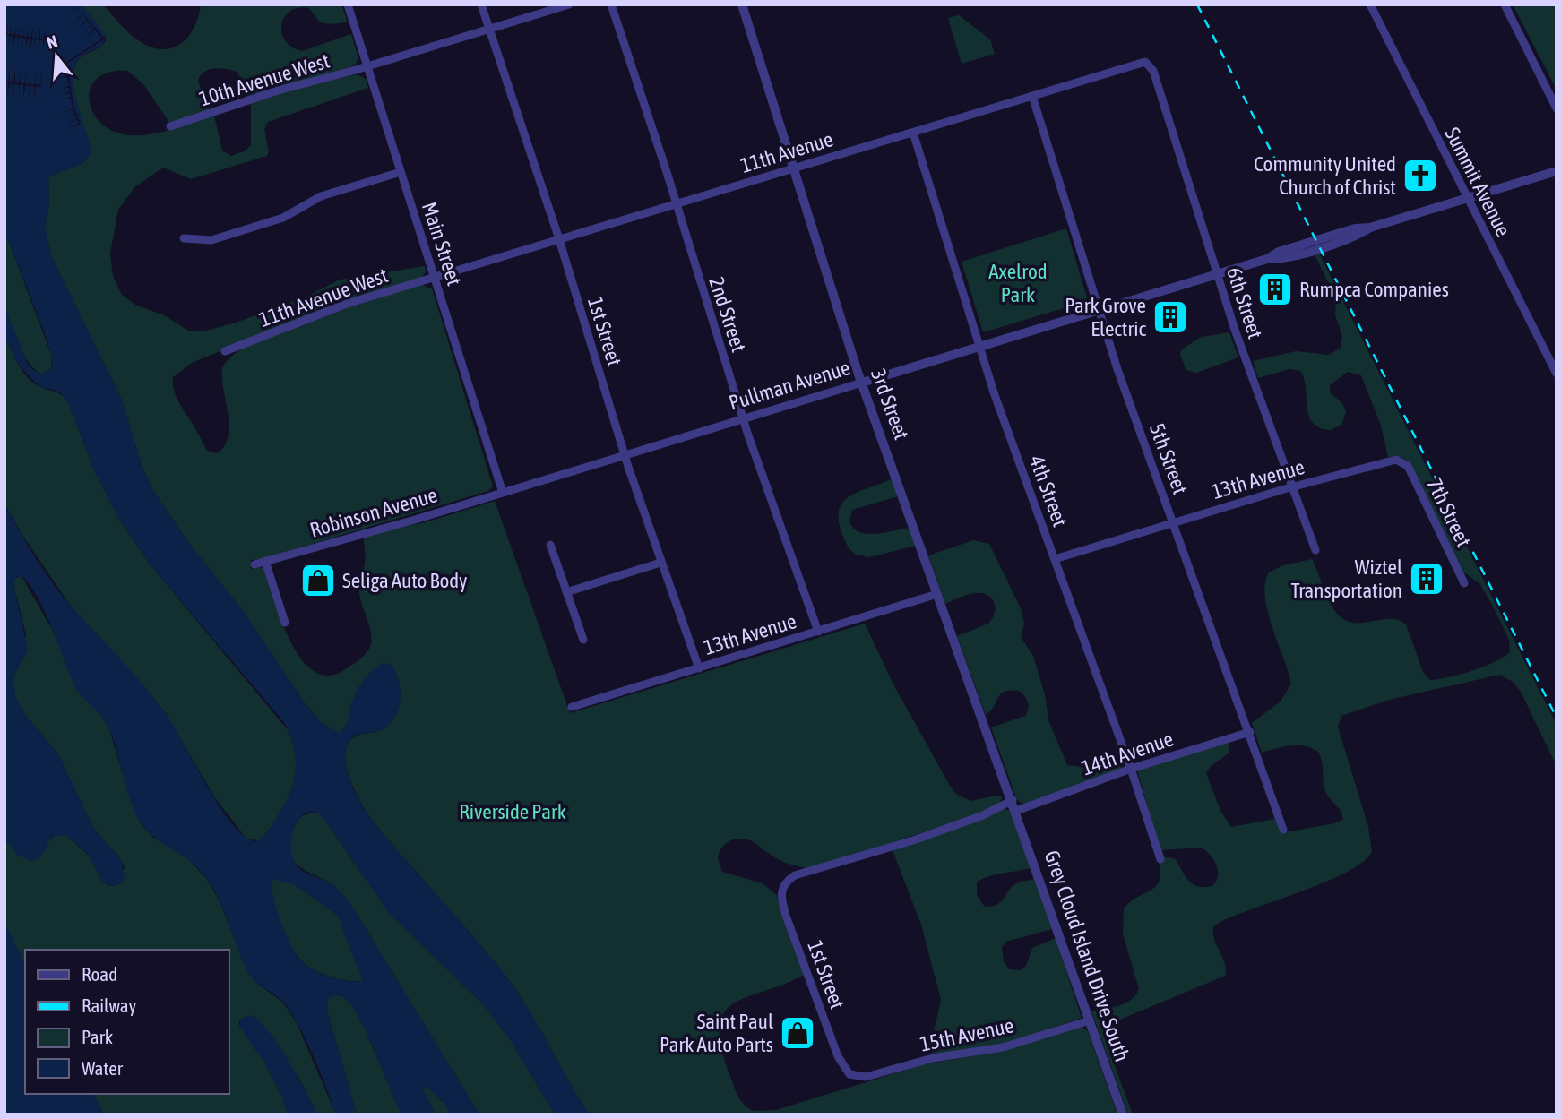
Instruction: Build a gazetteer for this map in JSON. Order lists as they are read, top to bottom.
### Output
{
  "streets": {
    "street": [
      "10th Avenue West",
      "11th Avenue",
      "Summit Avenue",
      "Main Street",
      "11th Avenue West",
      "6th Street",
      "2nd Street",
      "1st Street",
      "Pullman Avenue",
      "3rd Street",
      "5th Street",
      "13th Avenue",
      "4th Street",
      "Robinson Avenue",
      "7th Street",
      "14th Avenue",
      "Grey Cloud Island Drive South",
      "15th Avenue"
    ]
  },
  "crossings": [
    ["10th Avenue West", "Main Street"],
    ["10th Avenue West", "1st Street"],
    ["11th Avenue", "Main Street"],
    ["11th Avenue", "11th Avenue West"],
    ["11th Avenue", "6th Street"],
    ["11th Avenue", "2nd Street"],
    ["11th Avenue", "1st Street"],
    ["11th Avenue", "3rd Street"],
    ["11th Avenue", "5th Street"],
    ["11th Avenue", "4th Street"],
    ["Summit Avenue", "Pullman Avenue"],
    ["Main Street", "11th Avenue West"],
    ["Main Street", "Pullman Avenue"],
    ["Main Street", "Robinson Avenue"],
    ["6th Street", "Pullman Avenue"],
    ["6th Street", "13th Avenue"],
    ["2nd Street", "Pullman Avenue"],
    ["2nd Street", "13th Avenue"],
    ["1st Street", "Pullman Avenue"],
    ["1st Street", "3rd Street"],
    ["1st Street", "13th Avenue"],
    ["1st Street", "15th Avenue"],
    ["Pullman Avenue", "3rd Street"],
    ["Pullman Avenue", "5th Street"],
    ["Pullman Avenue", "4th Street"],
    ["Pullman Avenue", "Robinson Avenue"],
    ["3rd Street", "13th Avenue"],
    ["3rd Street", "14th Avenue"],
    ["3rd Street", "Grey Cloud Island Drive South"],
    ["5th Street", "13th Avenue"],
    ["5th Street", "14th Avenue"],
    ["13th Avenue", "4th Street"],
    ["13th Avenue", "7th Street"],
    ["4th Street", "14th Avenue"],
    ["14th Avenue", "Grey Cloud Island Drive South"],
    ["Grey Cloud Island Drive South", "15th Avenue"]
  ],
  "parks": ["Axelrod Park", "Riverside Park"],
  "places": {
    "church": ["Community United Church of Christ"],
    "building": ["Rumpca Companies", "Park Grove Electric", "Wiztel Transportation"],
    "shop": ["Seliga Auto Body", "Saint Paul Park Auto Parts"]
  },
  "legend": [
    "Road",
    "Railway",
    "Park",
    "Water"
  ],
  "north": "top"
}
